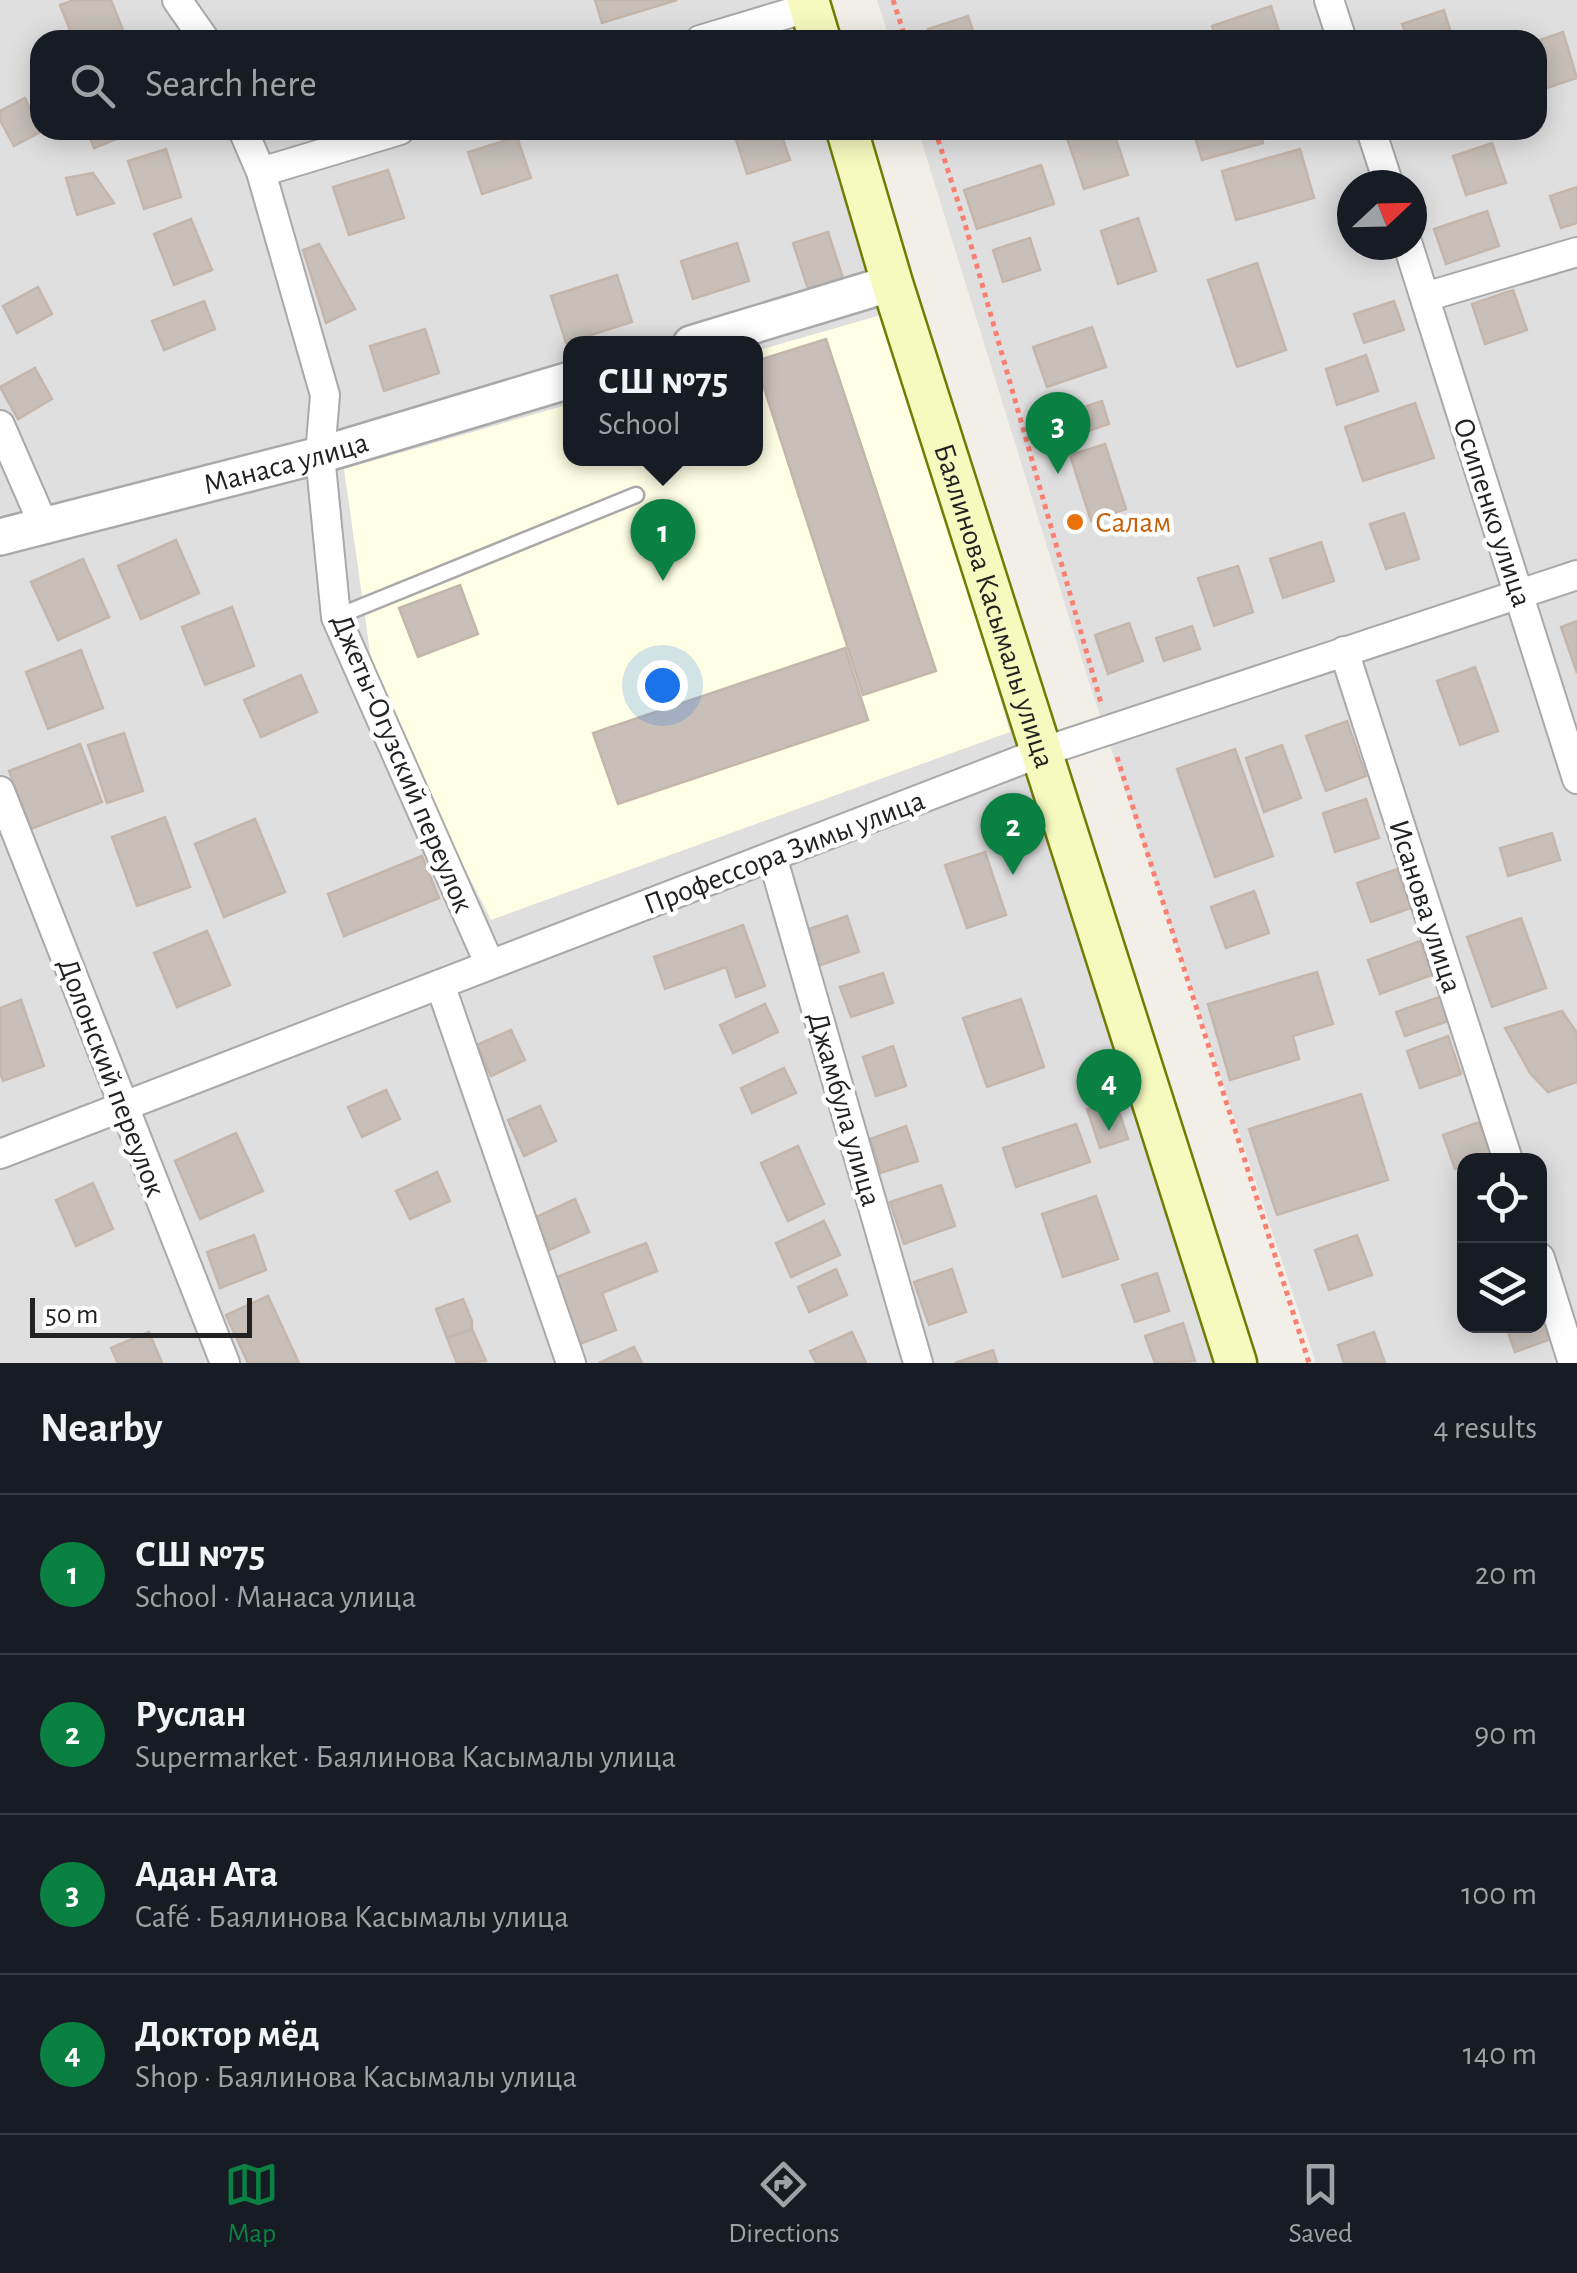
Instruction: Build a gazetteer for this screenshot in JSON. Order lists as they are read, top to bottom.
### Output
{
  "streets": {
    "main road": ["Баялинова Касымалы улица"],
    "street": [
      "Манаса улица",
      "Осипенко улица",
      "Джеты-Огузский переулок",
      "Профессора Зимы улица",
      "Исанова улица",
      "Долонский переулок",
      "Джамбула улица"
    ]
  },
  "crossings": [
    ["Манаса улица", "Джеты-Огузский переулок"],
    ["Осипенко улица", "Профессора Зимы улица"],
    ["Баялинова Касымалы улица", "Профессора Зимы улица"],
    ["Джеты-Огузский переулок", "Профессора Зимы улица"],
    ["Профессора Зимы улица", "Исанова улица"],
    ["Профессора Зимы улица", "Долонский переулок"],
    ["Профессора Зимы улица", "Джамбула улица"]
  ],
  "places": ["Салам"],
  "scale_bar": "50 m",
  "north": "right",
  "page": {
    "search": "Search here",
    "popup": ["СШ №75", "School"],
    "pins": [
      "3",
      "1",
      "2",
      "4"
    ],
    "scale": "50 m",
    "heading": ["Nearby", "4 results"],
    "list": [
      {
        "mark": "1",
        "name": "СШ №75",
        "note": "School · Манаса улица",
        "value": "20 m"
      },
      {
        "mark": "2",
        "name": "Руслан",
        "note": "Supermarket · Баялинова Касымалы улица",
        "value": "90 m"
      },
      {
        "mark": "3",
        "name": "Адан Ата",
        "note": "Café · Баялинова Касымалы улица",
        "value": "100 m"
      },
      {
        "mark": "4",
        "name": "Доктор мёд",
        "note": "Shop · Баялинова Касымалы улица",
        "value": "140 m"
      }
    ],
    "nav": ["Map", "Directions", "Saved"]
  }
}
